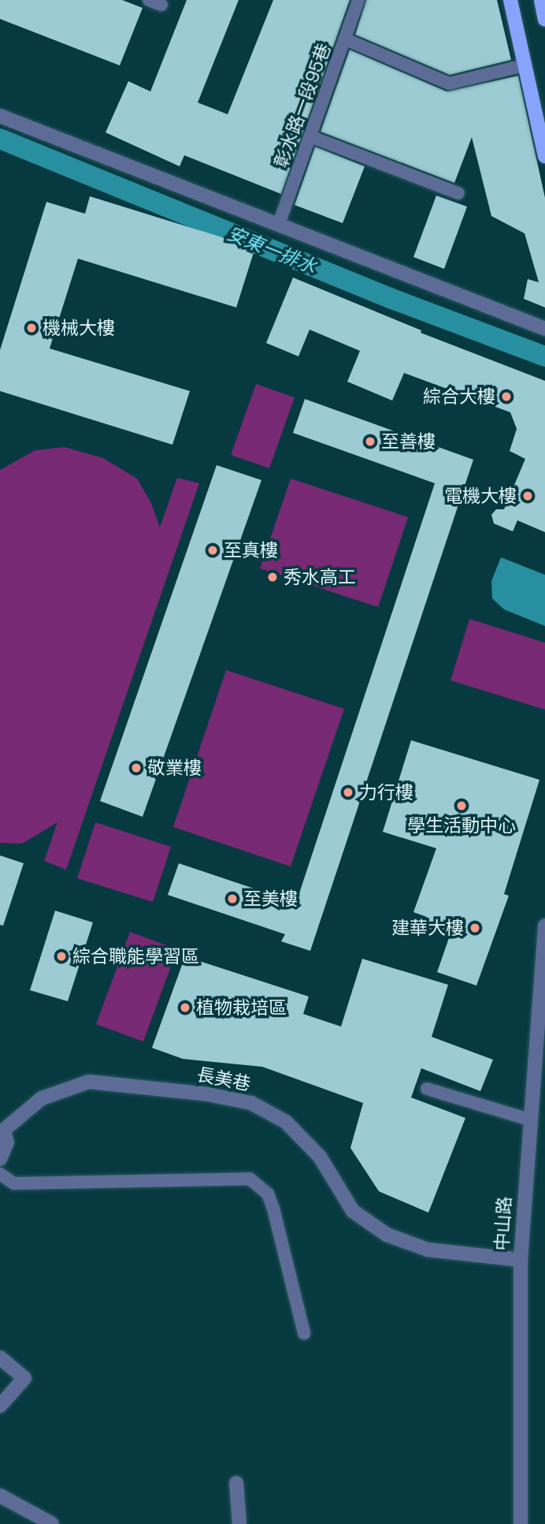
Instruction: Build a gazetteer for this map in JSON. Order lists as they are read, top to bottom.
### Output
{
  "streets": {
    "street": ["長美巷", "中山路"],
    "lane": ["彰水路一段95巷"]
  },
  "crossings": [
    ["長美巷", "中山路"]
  ],
  "water": ["安東一排水"],
  "places": [
    "機械大樓",
    "綜合大樓",
    "至善樓",
    "電機大樓",
    "至真樓",
    "秀水高工",
    "敬業樓",
    "力行樓",
    "學生活動中心",
    "至美樓",
    "建華大樓",
    "綜合職能學習區",
    "植物栽培區"
  ]
}
